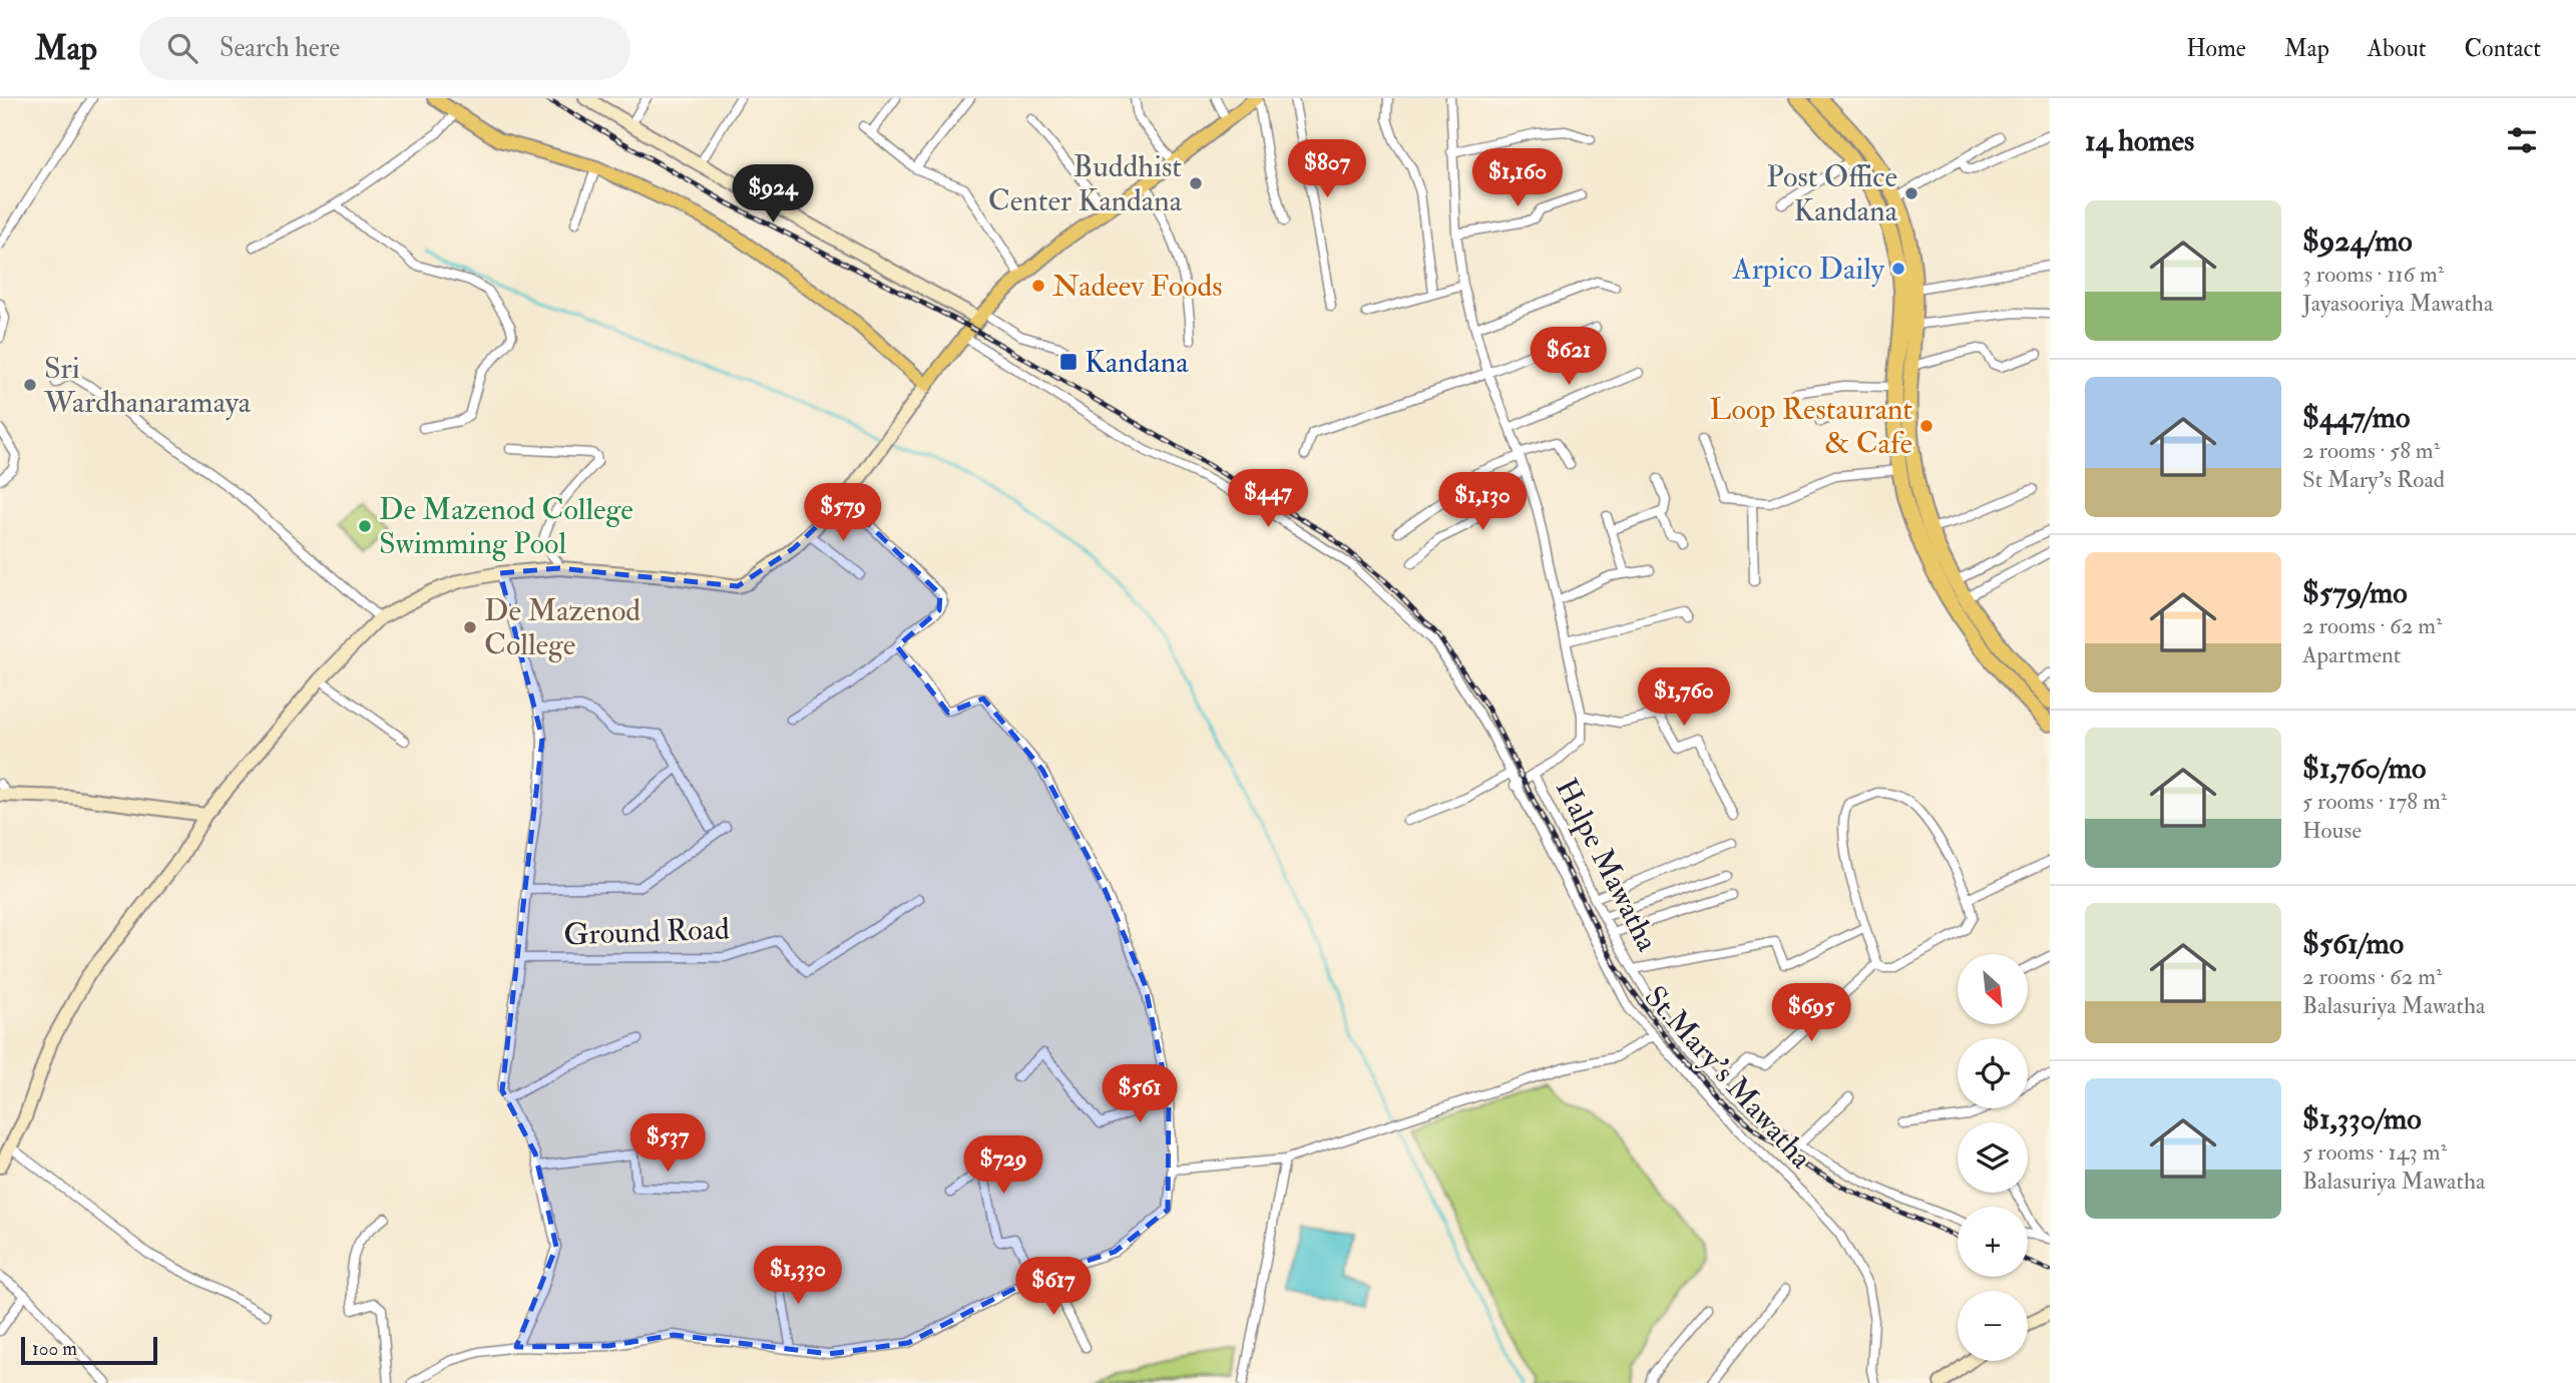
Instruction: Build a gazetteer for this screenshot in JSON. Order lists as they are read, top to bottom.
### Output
{
  "streets": {
    "street": ["Halpe Mawatha", "Ground Road", "St.Mary's Mawatha"]
  },
  "places": {
    "other": [
      "Buddhist Center Kandana",
      "Post Office Kandana",
      "Arpico Daily",
      "Nadeev Foods",
      "Sri Wardhanaramaya",
      "Loop Restaurant & Cafe",
      "De Mazenod College Swimming Pool",
      "De Mazenod College"
    ],
    "transit": ["Kandana"]
  },
  "scale_bar": "100 m",
  "north": "bottom right",
  "page": {
    "header": "Map",
    "search": "Search here",
    "nav": [
      "Home",
      "Map",
      "About",
      "Contact"
    ],
    "heading": "14 homes",
    "price": [
      "$807",
      "$1,160",
      "$924",
      "$621",
      "$447",
      "$1,130",
      "$579",
      "$1,760",
      "$695",
      "$561",
      "$537",
      "$729",
      "$1,330",
      "$617"
    ],
    "list": [
      {
        "name": "$924/mo",
        "note": "3 rooms · 116 m² · Jayasooriya Mawatha"
      },
      {
        "name": "$447/mo",
        "note": "2 rooms · 58 m² · St Mary's Road"
      },
      {
        "name": "$579/mo",
        "note": "2 rooms · 62 m² · Apartment"
      },
      {
        "name": "$1,760/mo",
        "note": "5 rooms · 178 m² · House"
      },
      {
        "name": "$561/mo",
        "note": "2 rooms · 62 m² · Balasuriya Mawatha"
      },
      {
        "name": "$1,330/mo",
        "note": "5 rooms · 143 m² · Balasuriya Mawatha"
      }
    ],
    "map_buttons": ["+", "−"],
    "scale": "100 m"
  }
}
